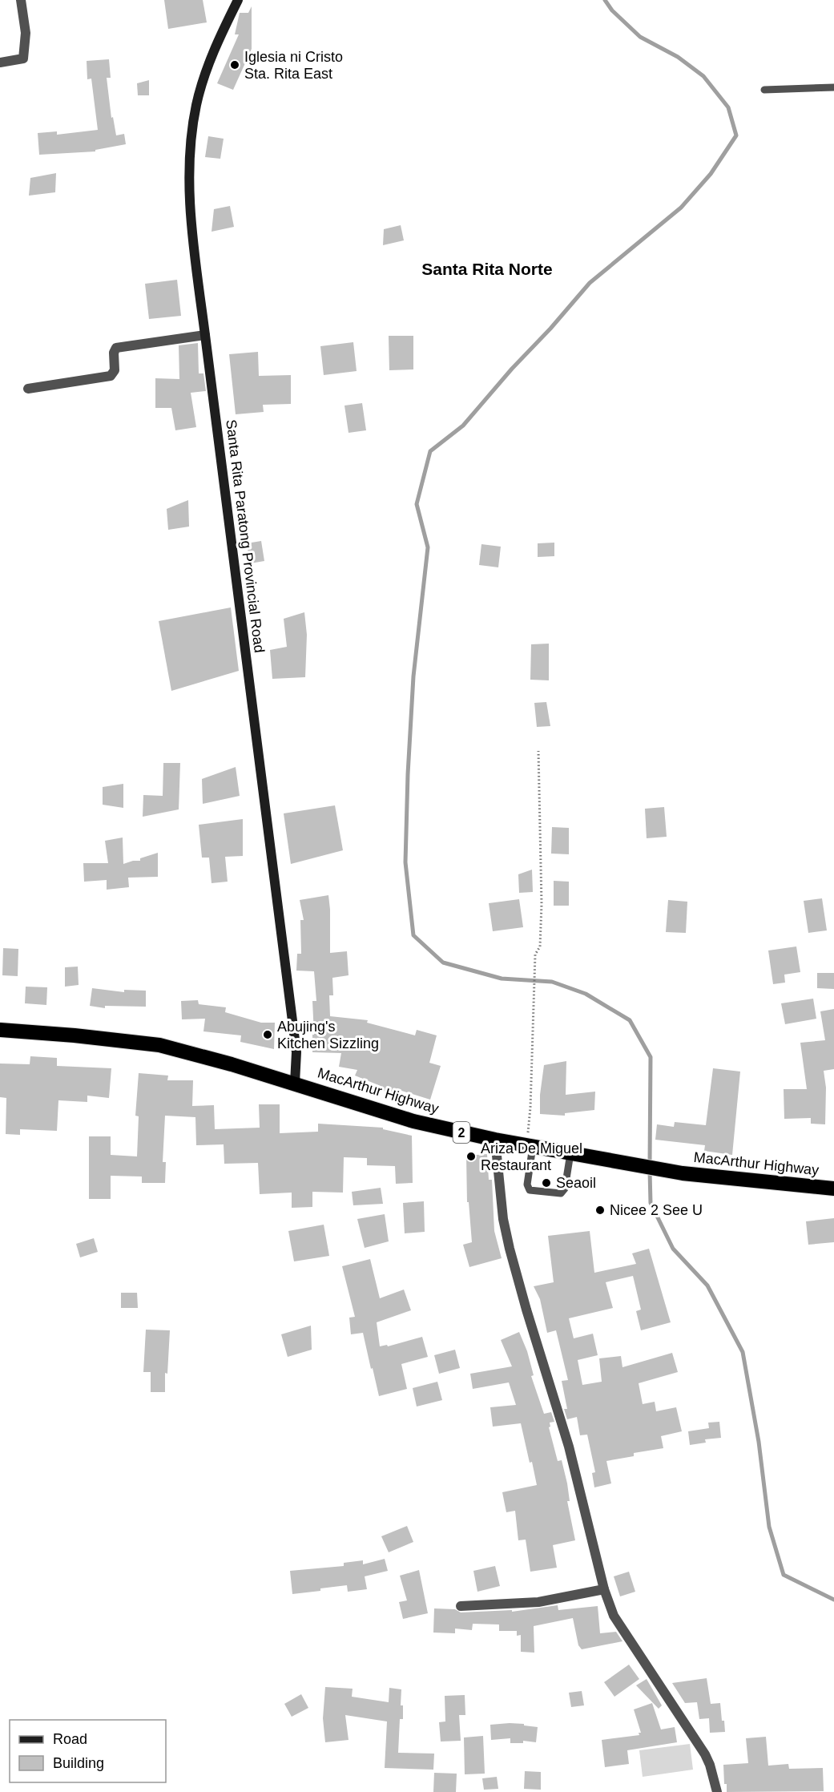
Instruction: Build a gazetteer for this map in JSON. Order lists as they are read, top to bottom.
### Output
{
  "streets": {
    "highway": ["MacArthur Highway", "2"],
    "street": ["Santa Rita Paratong Provincial Road"]
  },
  "crossings": [
    ["Santa Rita Paratong Provincial Road", "MacArthur Highway"]
  ],
  "districts": ["Santa Rita Norte"],
  "places": [
    "Iglesia ni Cristo Sta. Rita East",
    "Abujing's Kitchen Sizzling",
    "Ariza De Miguel Restaurant",
    "Seaoil",
    "Nicee 2 See U"
  ],
  "legend": ["Road", "Building"]
}
